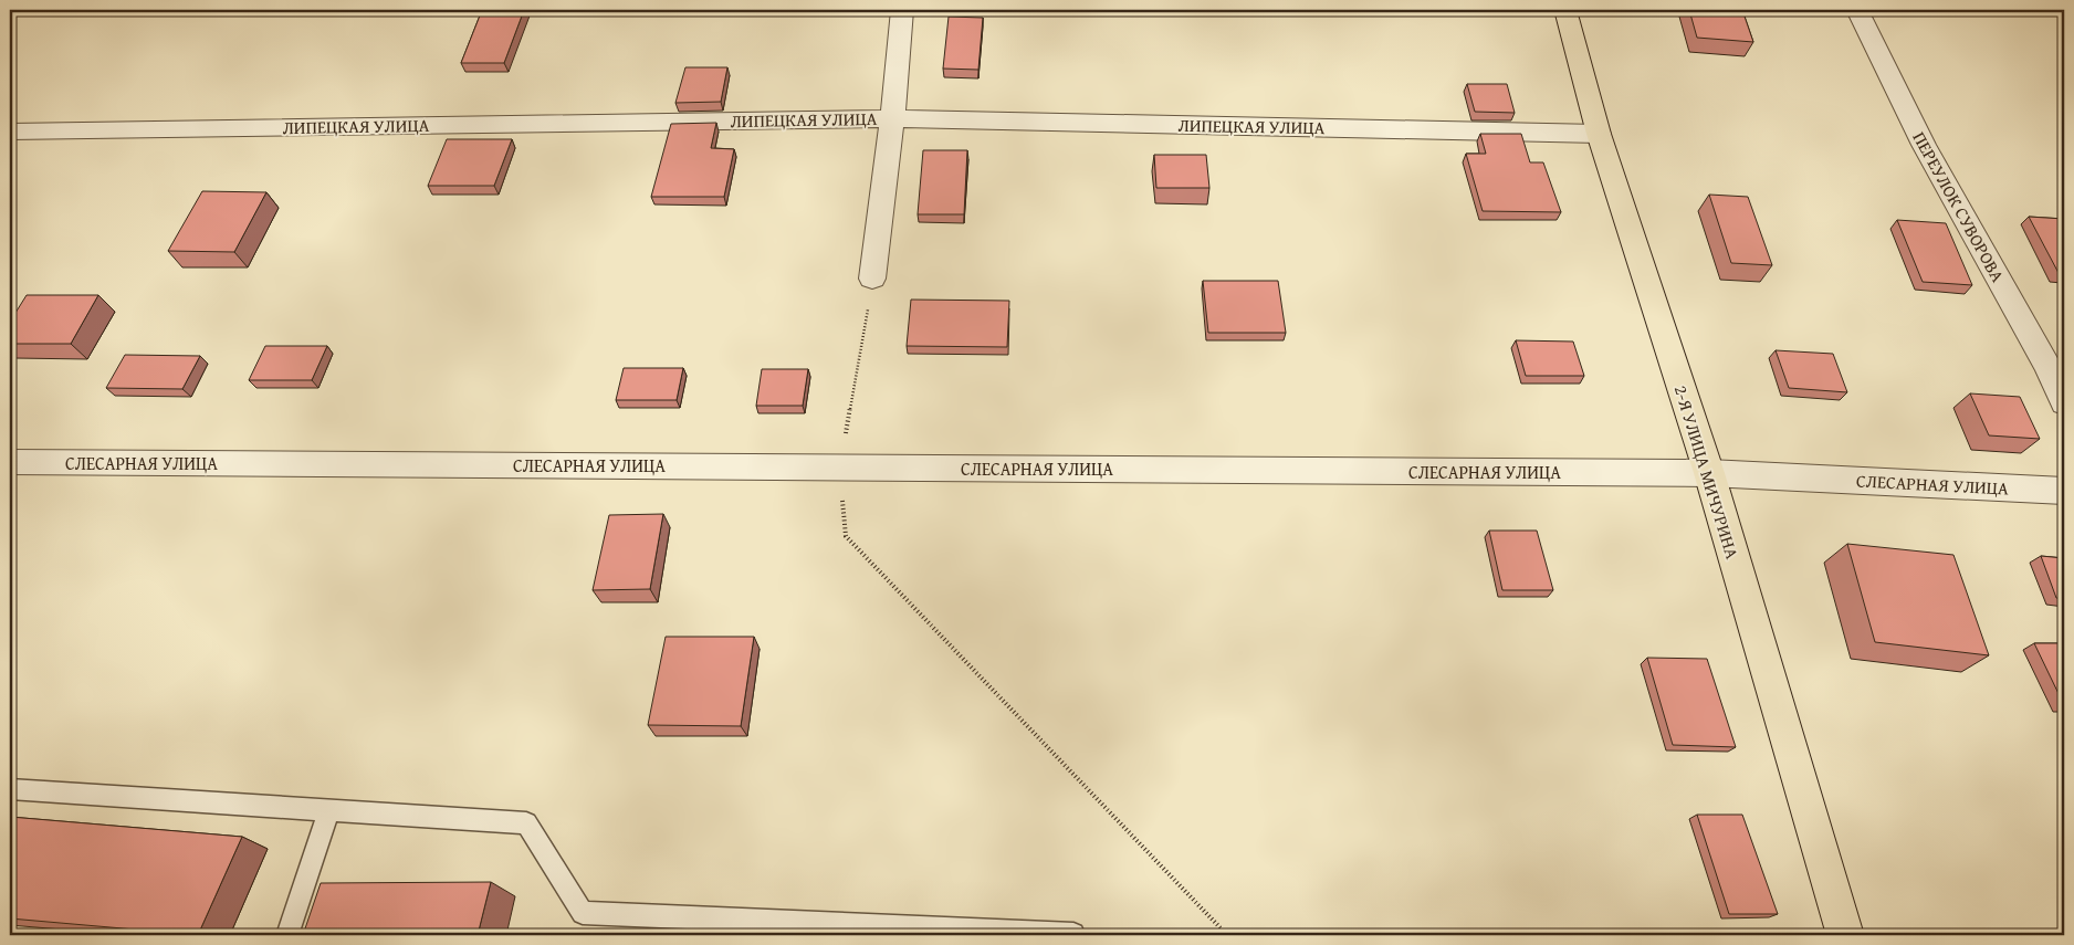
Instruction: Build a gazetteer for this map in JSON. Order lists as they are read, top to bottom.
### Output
{
  "streets": {
    "main road": ["2-Я УЛИЦА МИЧУРИНА"],
    "street": ["ЛИПЕЦКАЯ УЛИЦА", "ПЕРЕУЛОК СУВОРОВА", "СЛЕСАРНАЯ УЛИЦА"]
  },
  "crossings": [
    ["ЛИПЕЦКАЯ УЛИЦА", "2-Я УЛИЦА МИЧУРИНА"],
    ["СЛЕСАРНАЯ УЛИЦА", "2-Я УЛИЦА МИЧУРИНА"]
  ]
}
